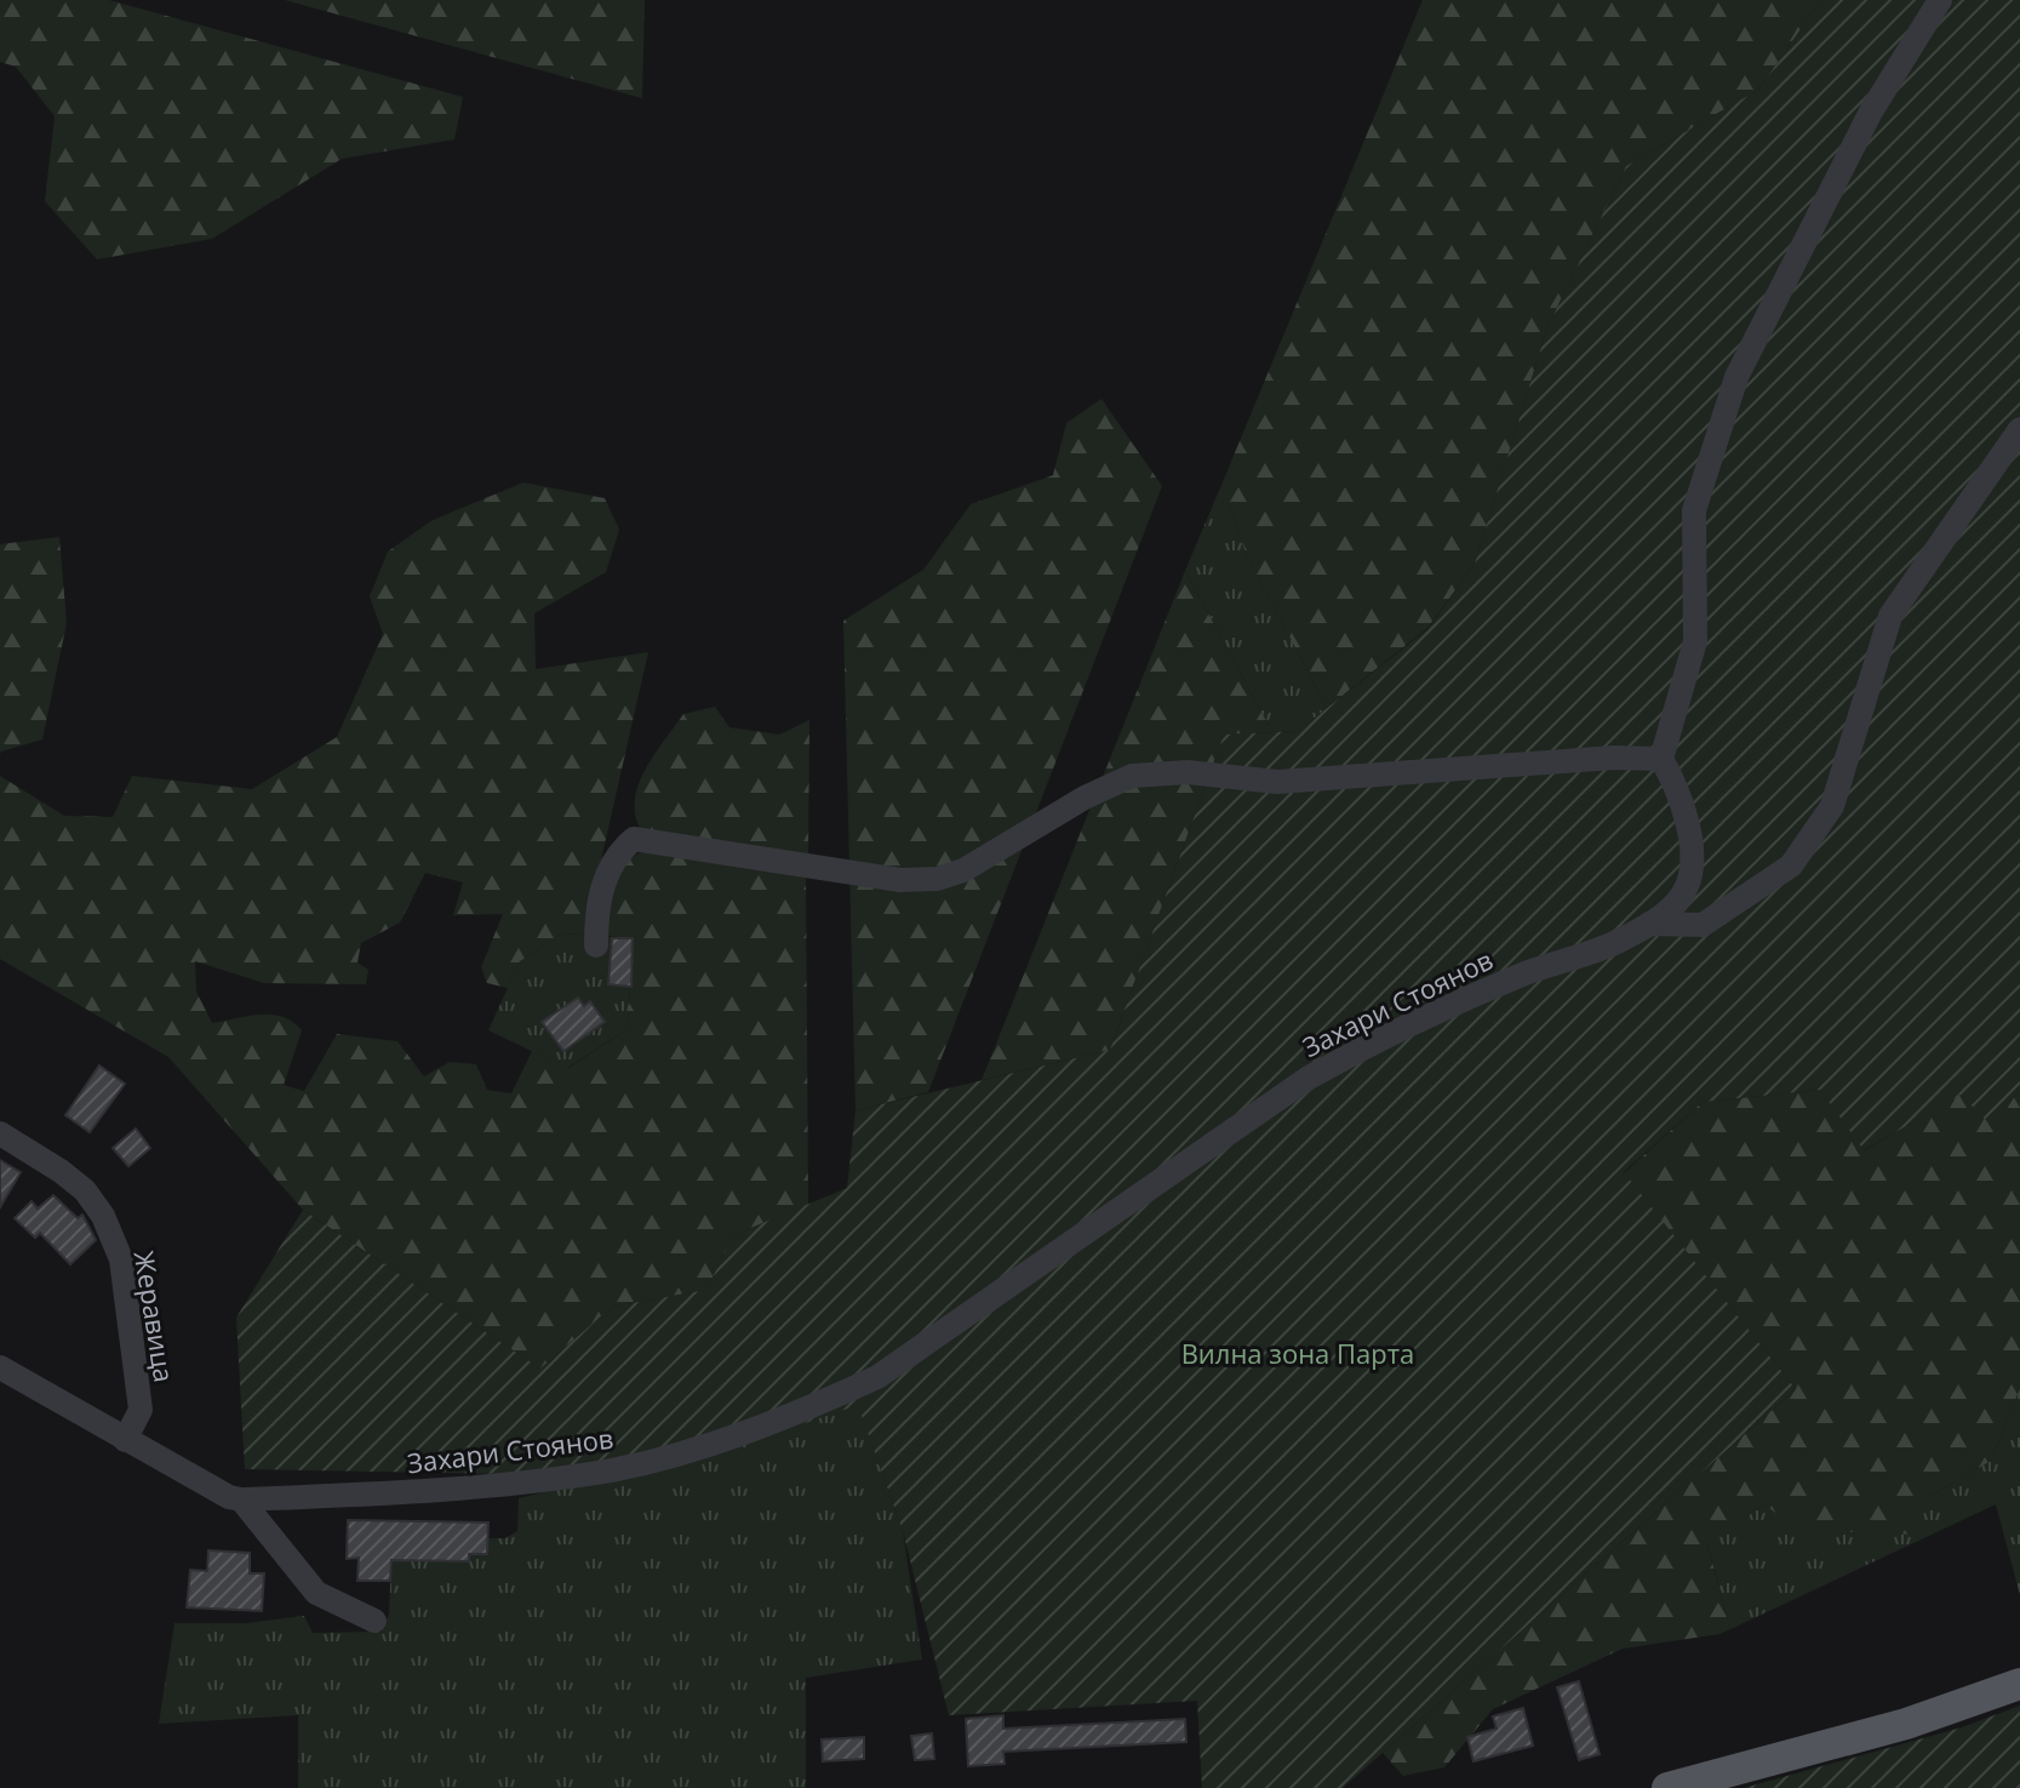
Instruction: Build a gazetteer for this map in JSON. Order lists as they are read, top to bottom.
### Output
{
  "streets": {
    "street": ["Захари Стоянов", "Жеравица"]
  },
  "crossings": [
    ["Захари Стоянов", "Жеравица"]
  ],
  "parks": ["Вилна зона Парта"]
}
